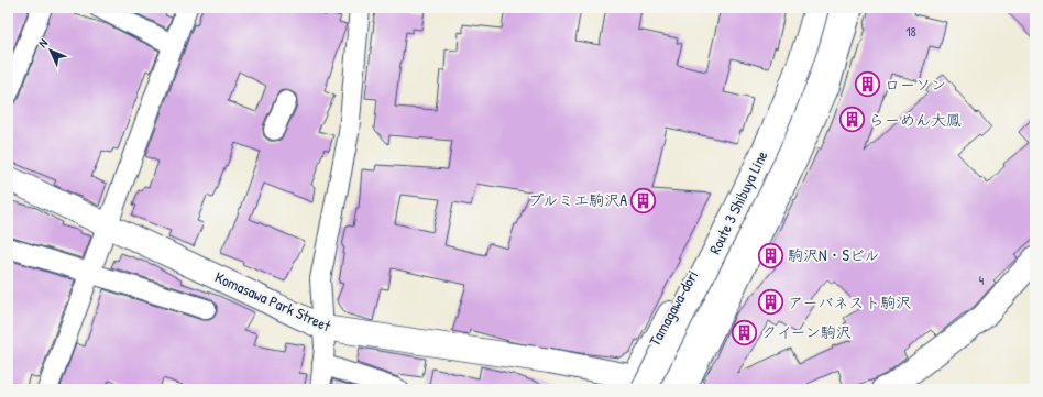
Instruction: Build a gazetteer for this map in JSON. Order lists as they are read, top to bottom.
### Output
{
  "streets": {
    "main road": ["Route 3 Shibuya Line", "Komasawa Park Street", "Tamagawa-dori"]
  },
  "crossings": [
    ["Route 3 Shibuya Line", "Komasawa Park Street"],
    ["Route 3 Shibuya Line", "Tamagawa-dori"],
    ["Komasawa Park Street", "Tamagawa-dori"]
  ],
  "places": {
    "building": [
      "ローソン",
      "らーめん大鳳",
      "プルミエ駒沢A",
      "駒沢N・Sビル",
      "アーバネスト駒沢",
      "クイーン駒沢"
    ]
  },
  "house_numbers": ["18", "4"],
  "north": "top left"
}
